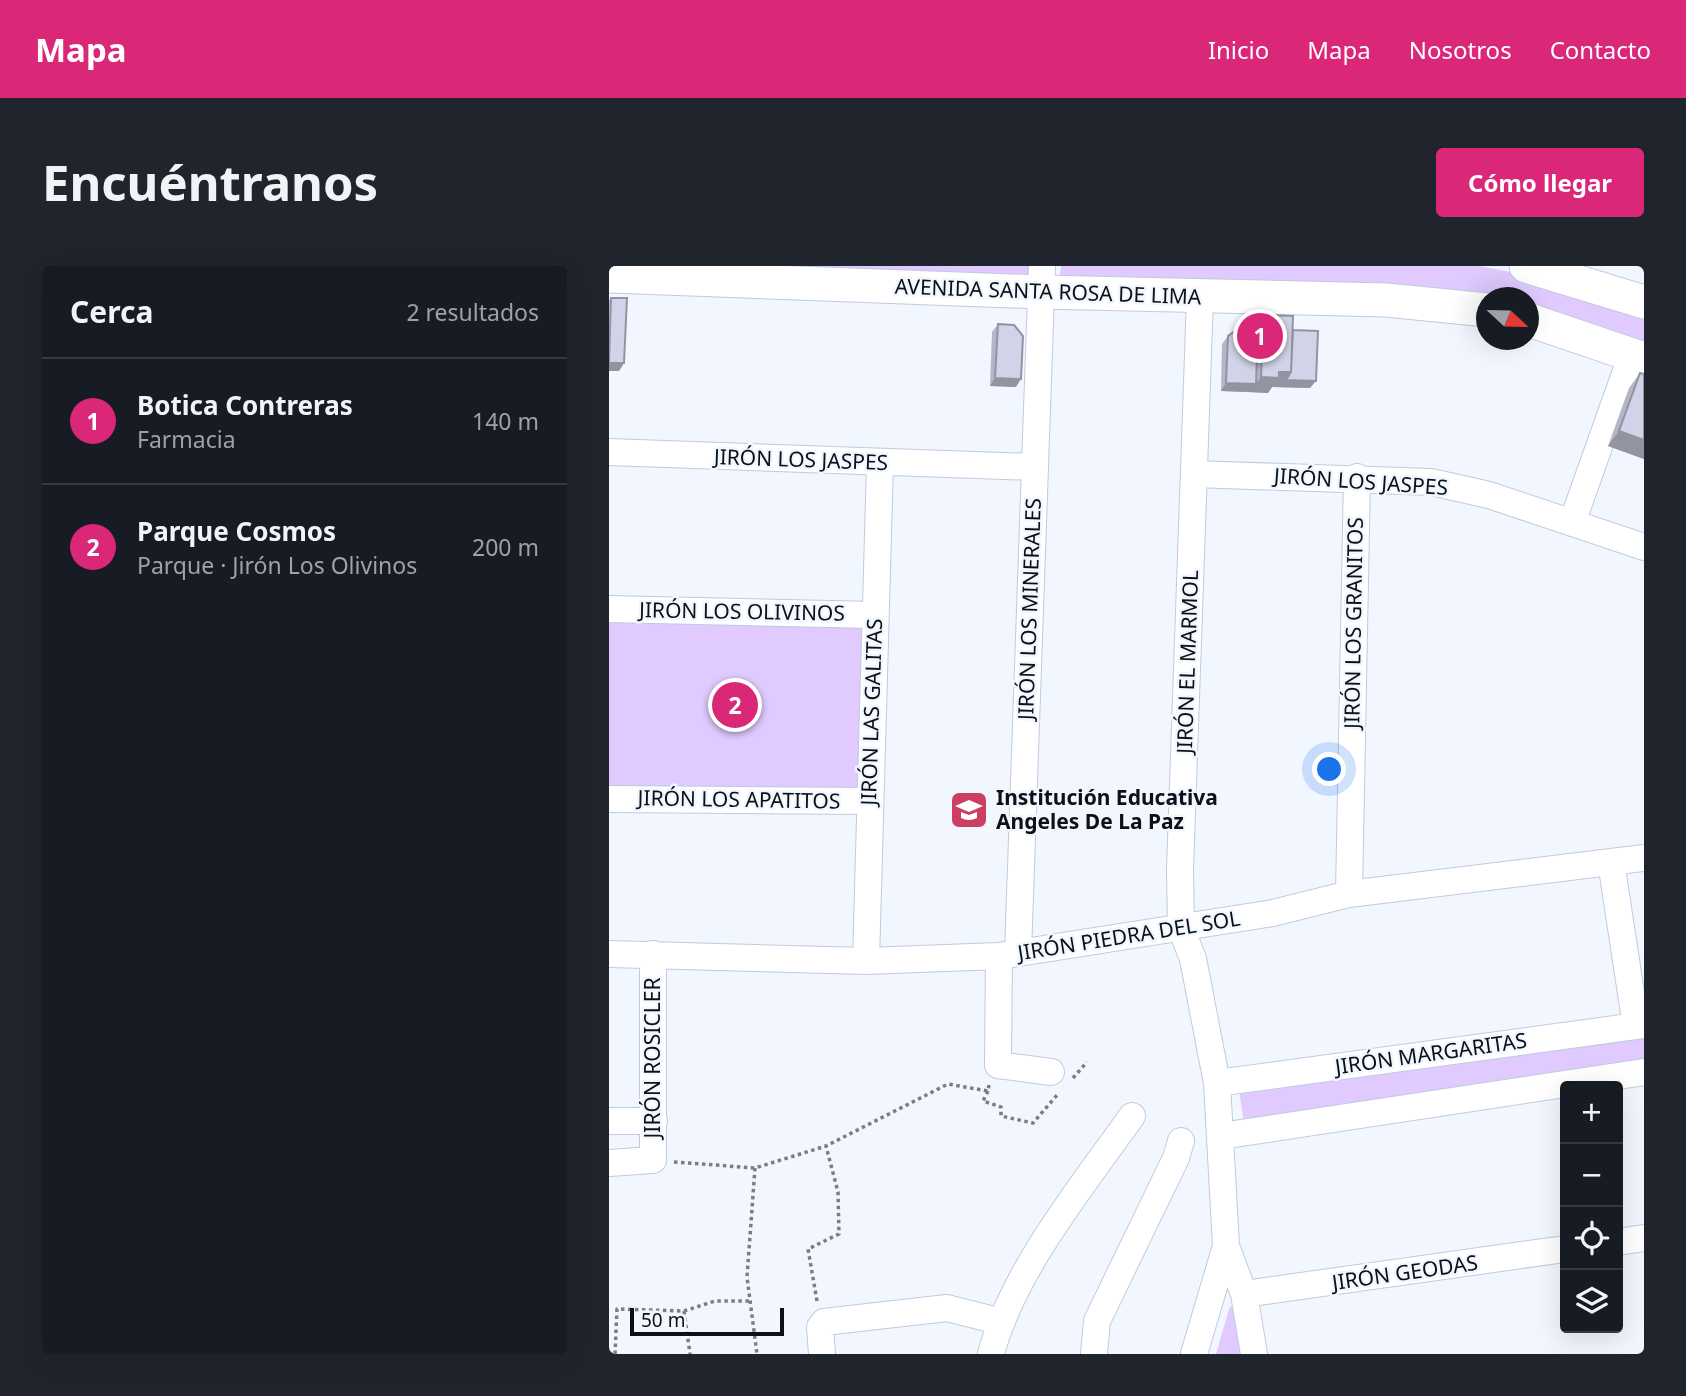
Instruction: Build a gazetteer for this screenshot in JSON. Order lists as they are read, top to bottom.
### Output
{
  "streets": {
    "main road": ["AVENIDA SANTA ROSA DE LIMA"],
    "street": [
      "JIRÓN LOS JASPES",
      "JIRÓN LOS MINERALES",
      "JIRÓN LOS OLIVINOS",
      "JIRÓN LOS GRANITOS",
      "JIRÓN EL MARMOL",
      "JIRÓN LAS GALITAS",
      "JIRÓN LOS APATITOS",
      "JIRÓN PIEDRA DEL SOL",
      "JIRÓN MARGARITAS",
      "JIRÓN ROSICLER",
      "JIRÓN GEODAS"
    ]
  },
  "crossings": [
    ["AVENIDA SANTA ROSA DE LIMA", "JIRÓN LOS MINERALES"],
    ["AVENIDA SANTA ROSA DE LIMA", "JIRÓN EL MARMOL"],
    ["JIRÓN LOS JASPES", "JIRÓN LOS MINERALES"],
    ["JIRÓN LOS JASPES", "JIRÓN LOS GRANITOS"],
    ["JIRÓN LOS JASPES", "JIRÓN EL MARMOL"],
    ["JIRÓN LOS JASPES", "JIRÓN LAS GALITAS"],
    ["JIRÓN LOS MINERALES", "JIRÓN PIEDRA DEL SOL"],
    ["JIRÓN LOS OLIVINOS", "JIRÓN LAS GALITAS"],
    ["JIRÓN LOS GRANITOS", "JIRÓN PIEDRA DEL SOL"],
    ["JIRÓN EL MARMOL", "JIRÓN PIEDRA DEL SOL"],
    ["JIRÓN EL MARMOL", "JIRÓN MARGARITAS"],
    ["JIRÓN EL MARMOL", "JIRÓN GEODAS"],
    ["JIRÓN LAS GALITAS", "JIRÓN LOS APATITOS"],
    ["JIRÓN LAS GALITAS", "JIRÓN PIEDRA DEL SOL"],
    ["JIRÓN PIEDRA DEL SOL", "JIRÓN ROSICLER"]
  ],
  "places": {
    "school or university": ["Institución Educativa Angeles De La Paz"]
  },
  "scale_bar": "50 m",
  "north": "right",
  "page": {
    "header": "Mapa",
    "nav": [
      "Inicio",
      "Mapa",
      "Nosotros",
      "Contacto"
    ],
    "buttons": "Cómo llegar",
    "title": "Encuéntranos",
    "heading": ["Cerca", "2 resultados"],
    "pins": ["1", "2"],
    "list": [
      {
        "mark": "1",
        "name": "Botica Contreras",
        "note": "Farmacia",
        "value": "140 m"
      },
      {
        "mark": "2",
        "name": "Parque Cosmos",
        "note": "Parque · Jirón Los Olivinos",
        "value": "200 m"
      }
    ],
    "map_buttons": ["+", "−"],
    "scale": "50 m"
  }
}
